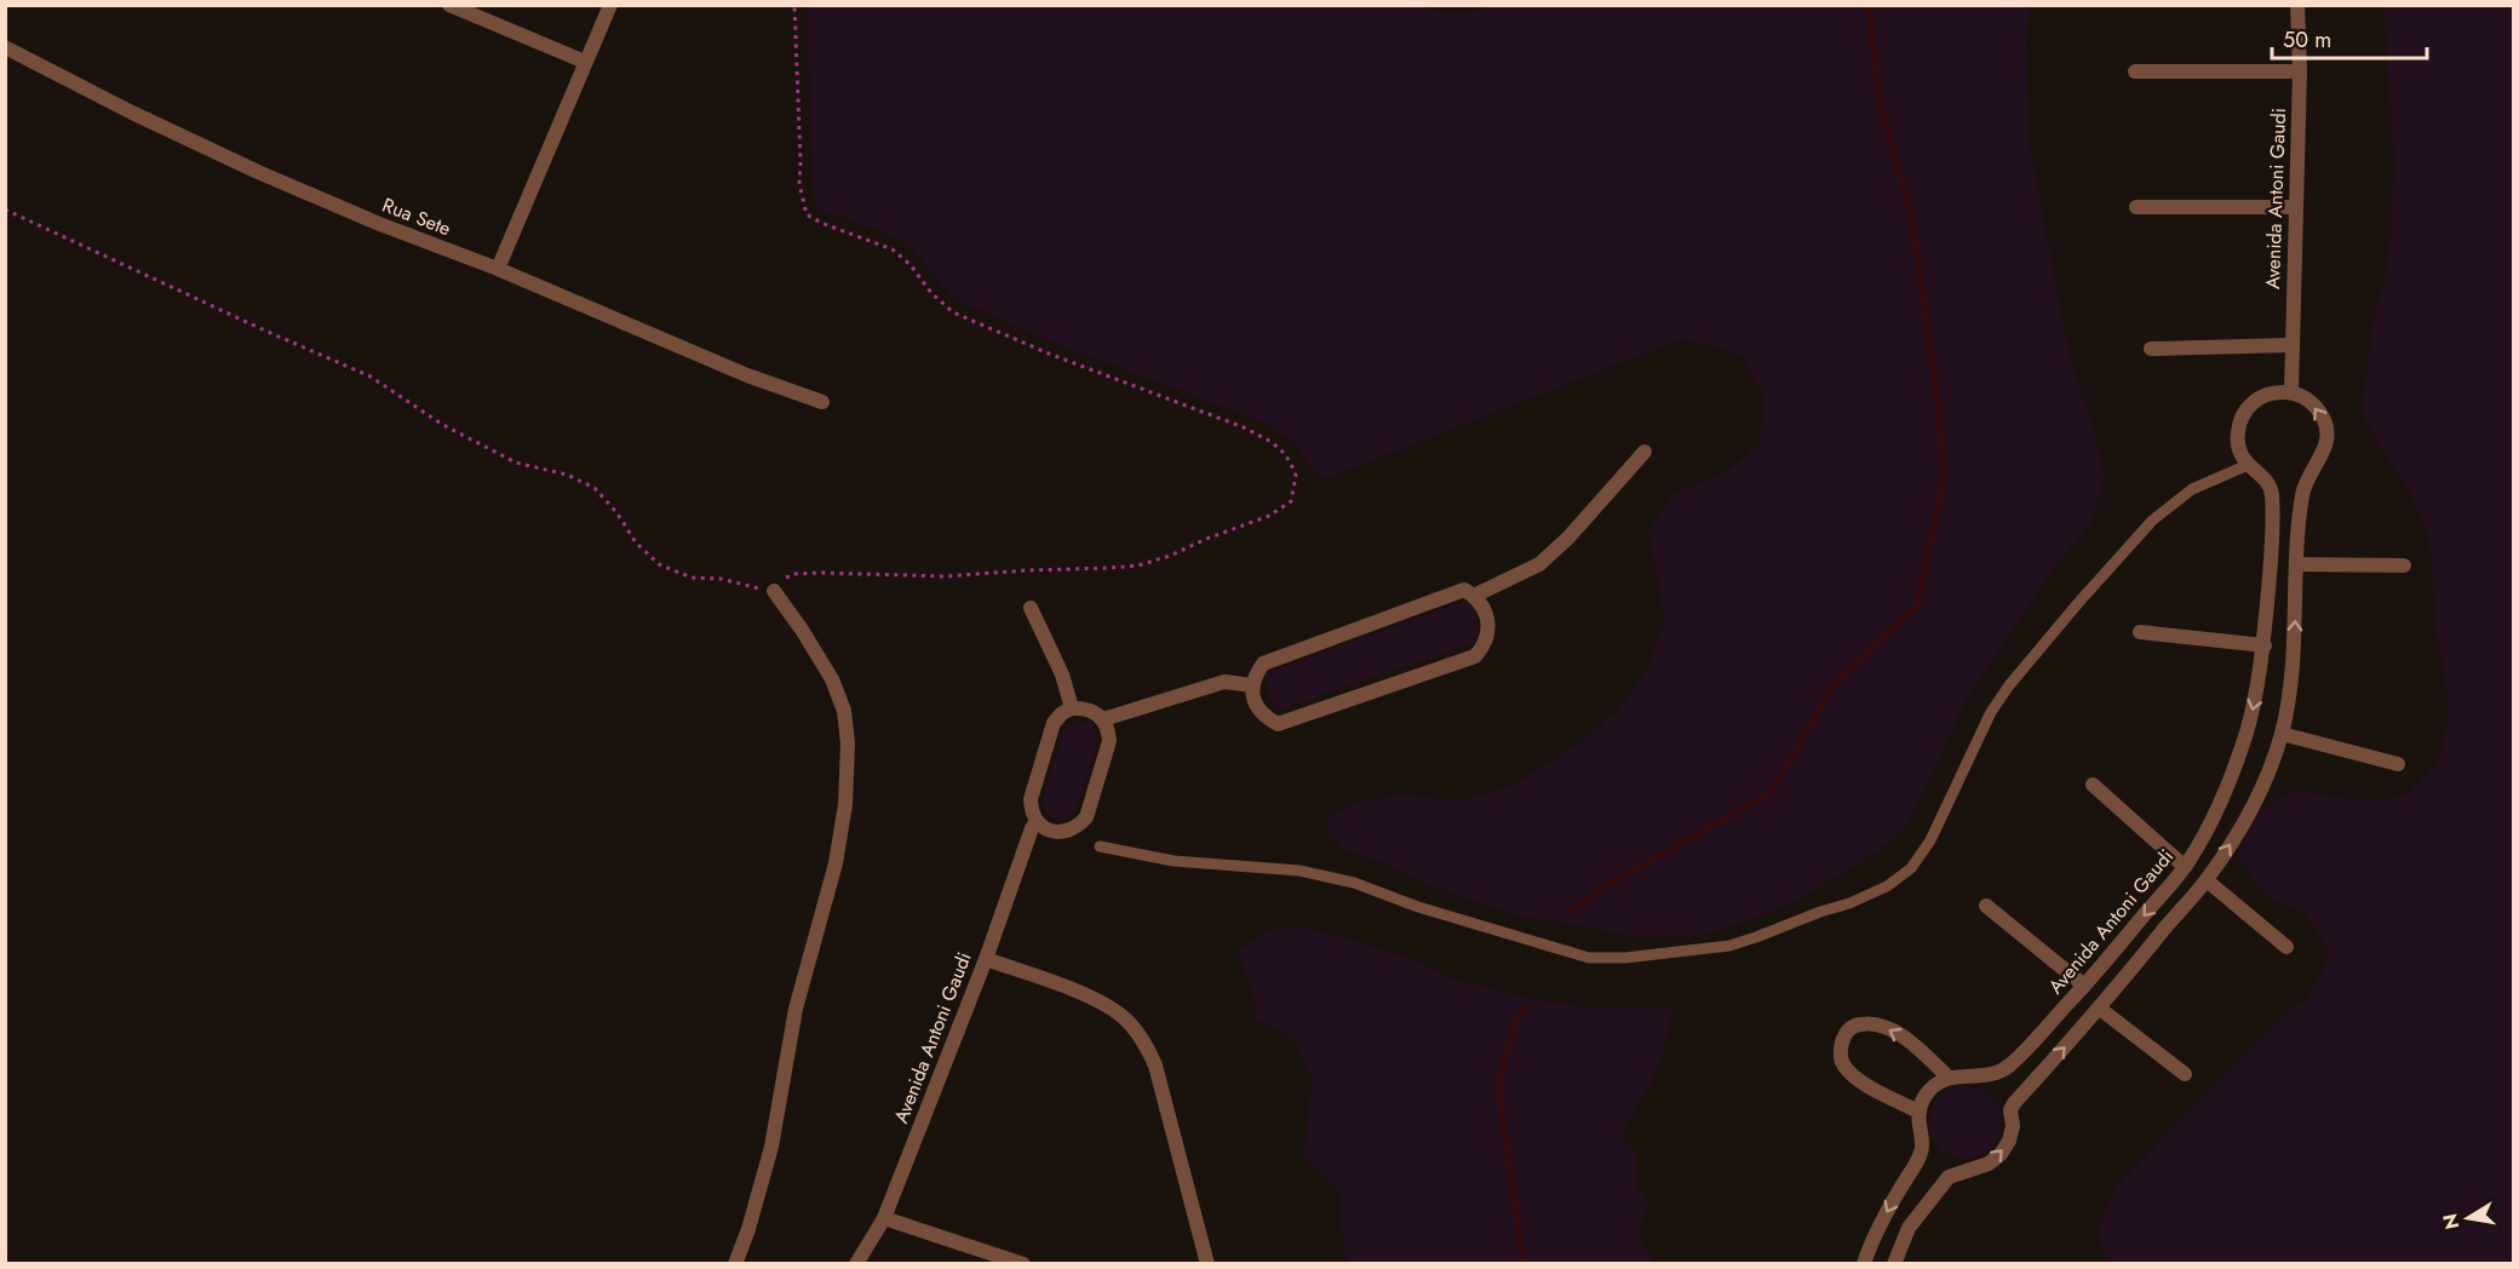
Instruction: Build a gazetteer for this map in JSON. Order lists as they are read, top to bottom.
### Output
{
  "streets": {
    "street": ["Avenida Antoni Gaudi", "Rua Sete"]
  },
  "scale_bar": "50 m",
  "north": "left"
}
